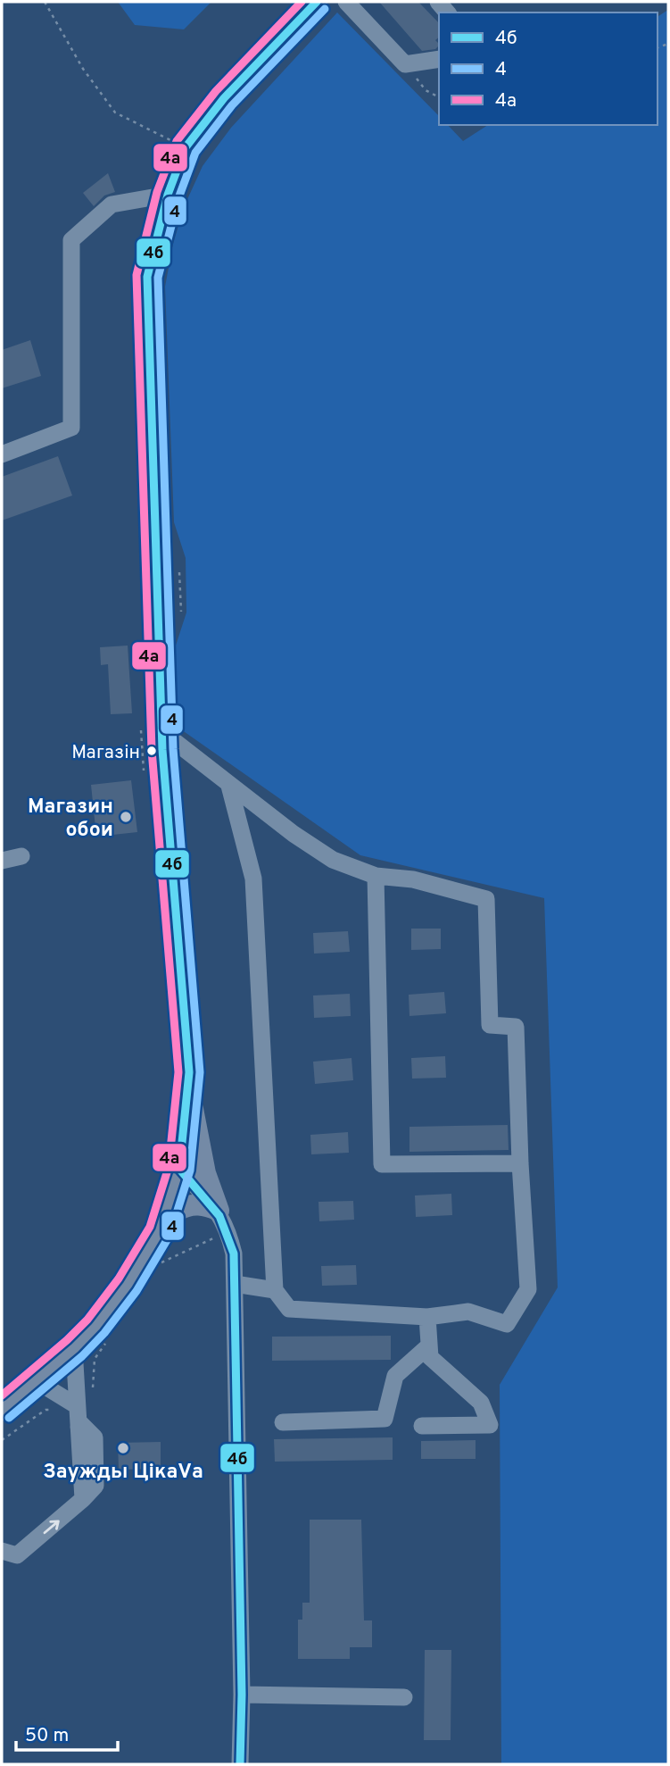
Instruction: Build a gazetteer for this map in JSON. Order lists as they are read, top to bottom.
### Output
{
  "places": ["Магазін", "Магазин обои", "Заужды ЦікаVа"],
  "lines": ["transit line 4б", "transit line 4а", "transit line 4"],
  "legend": ["4б", "4", "4а"],
  "scale_bar": "50 m"
}
